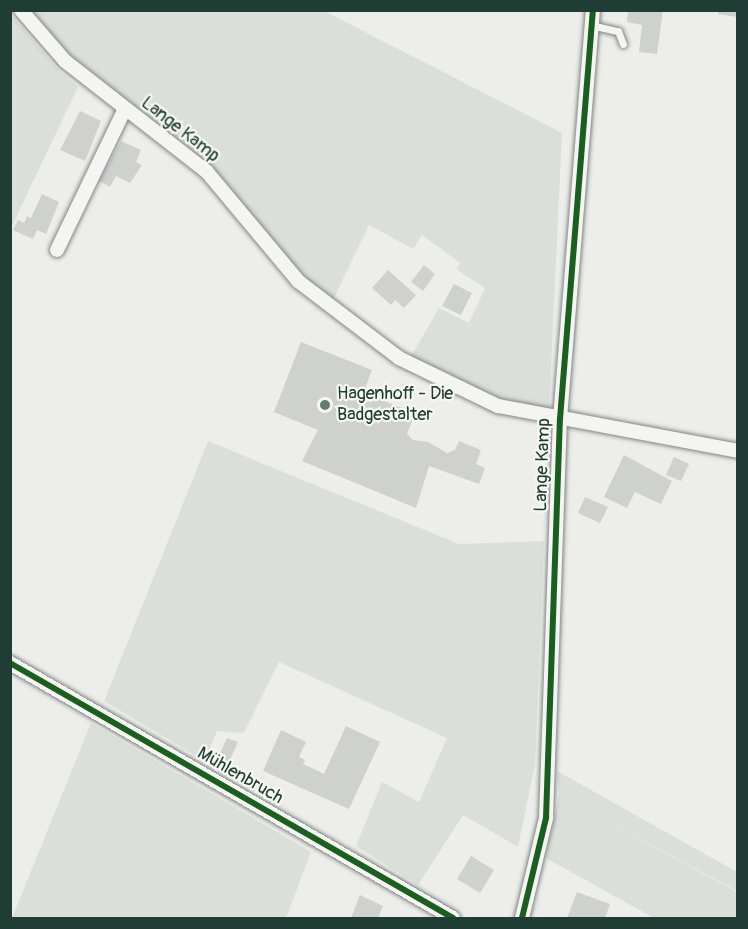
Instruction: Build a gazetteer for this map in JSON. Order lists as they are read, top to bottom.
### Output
{
  "streets": {
    "street": ["Lange Kamp", "Mühlenbruch"]
  },
  "places": ["Hagenhoff - Die Badgestalter"]
}
